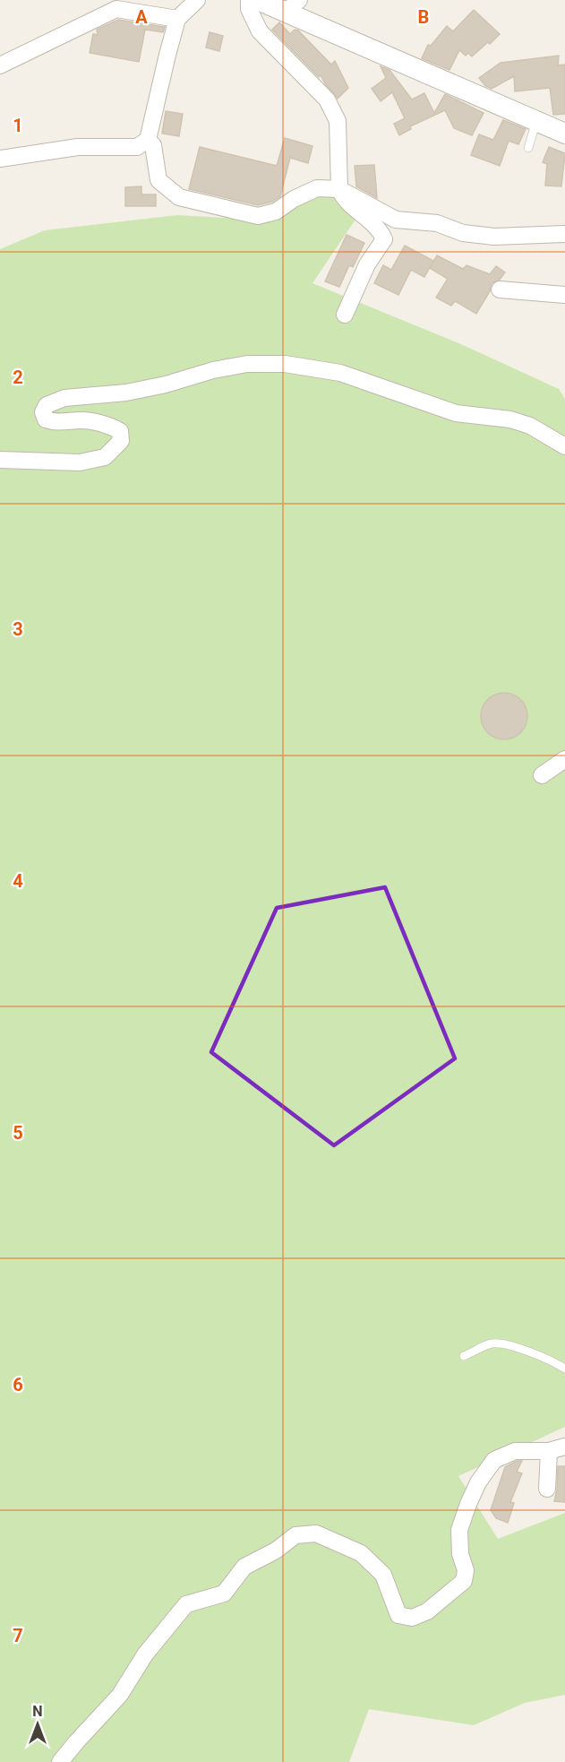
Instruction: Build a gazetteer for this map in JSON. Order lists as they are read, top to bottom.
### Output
{
  "north": "top",
  "grid": {
    "columns": ["A", "B"],
    "rows": [
      "1",
      "2",
      "3",
      "4",
      "5",
      "6",
      "7"
    ]
  }
}
